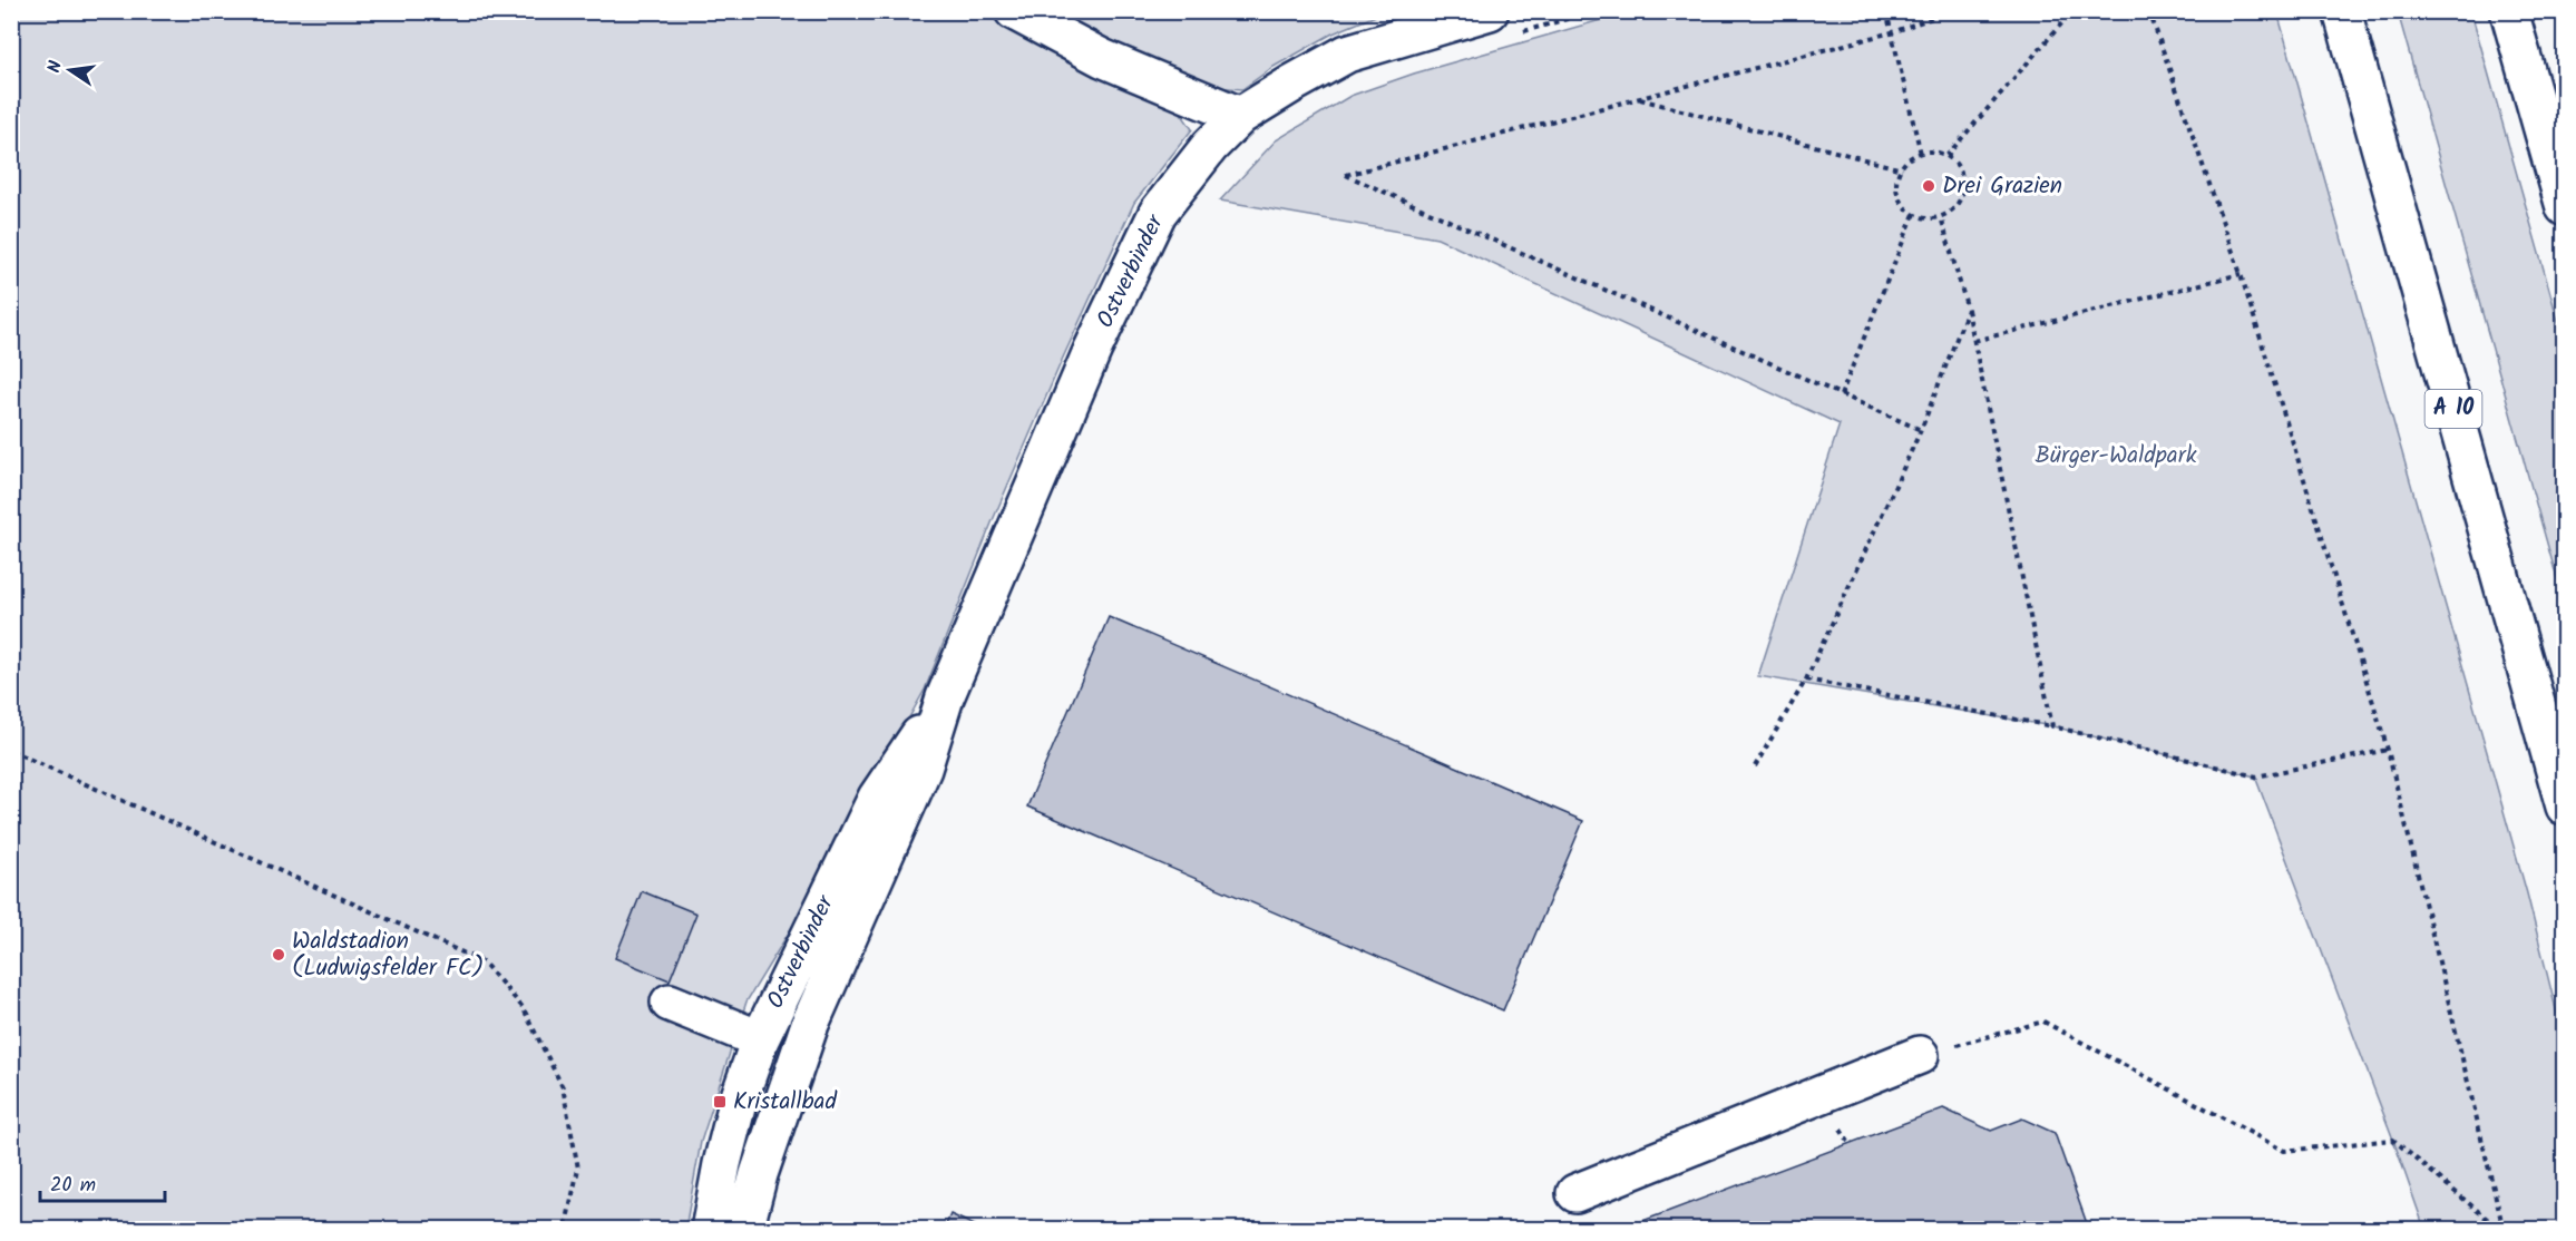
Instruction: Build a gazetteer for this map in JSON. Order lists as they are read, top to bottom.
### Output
{
  "streets": {
    "main road": ["Ostverbinder", "A 10"]
  },
  "parks": ["Bürger-Waldpark"],
  "places": {
    "other": ["Drei Grazien", "Waldstadion (Ludwigsfelder FC)"],
    "transit": ["Kristallbad"]
  },
  "scale_bar": "20 m",
  "north": "left"
}
